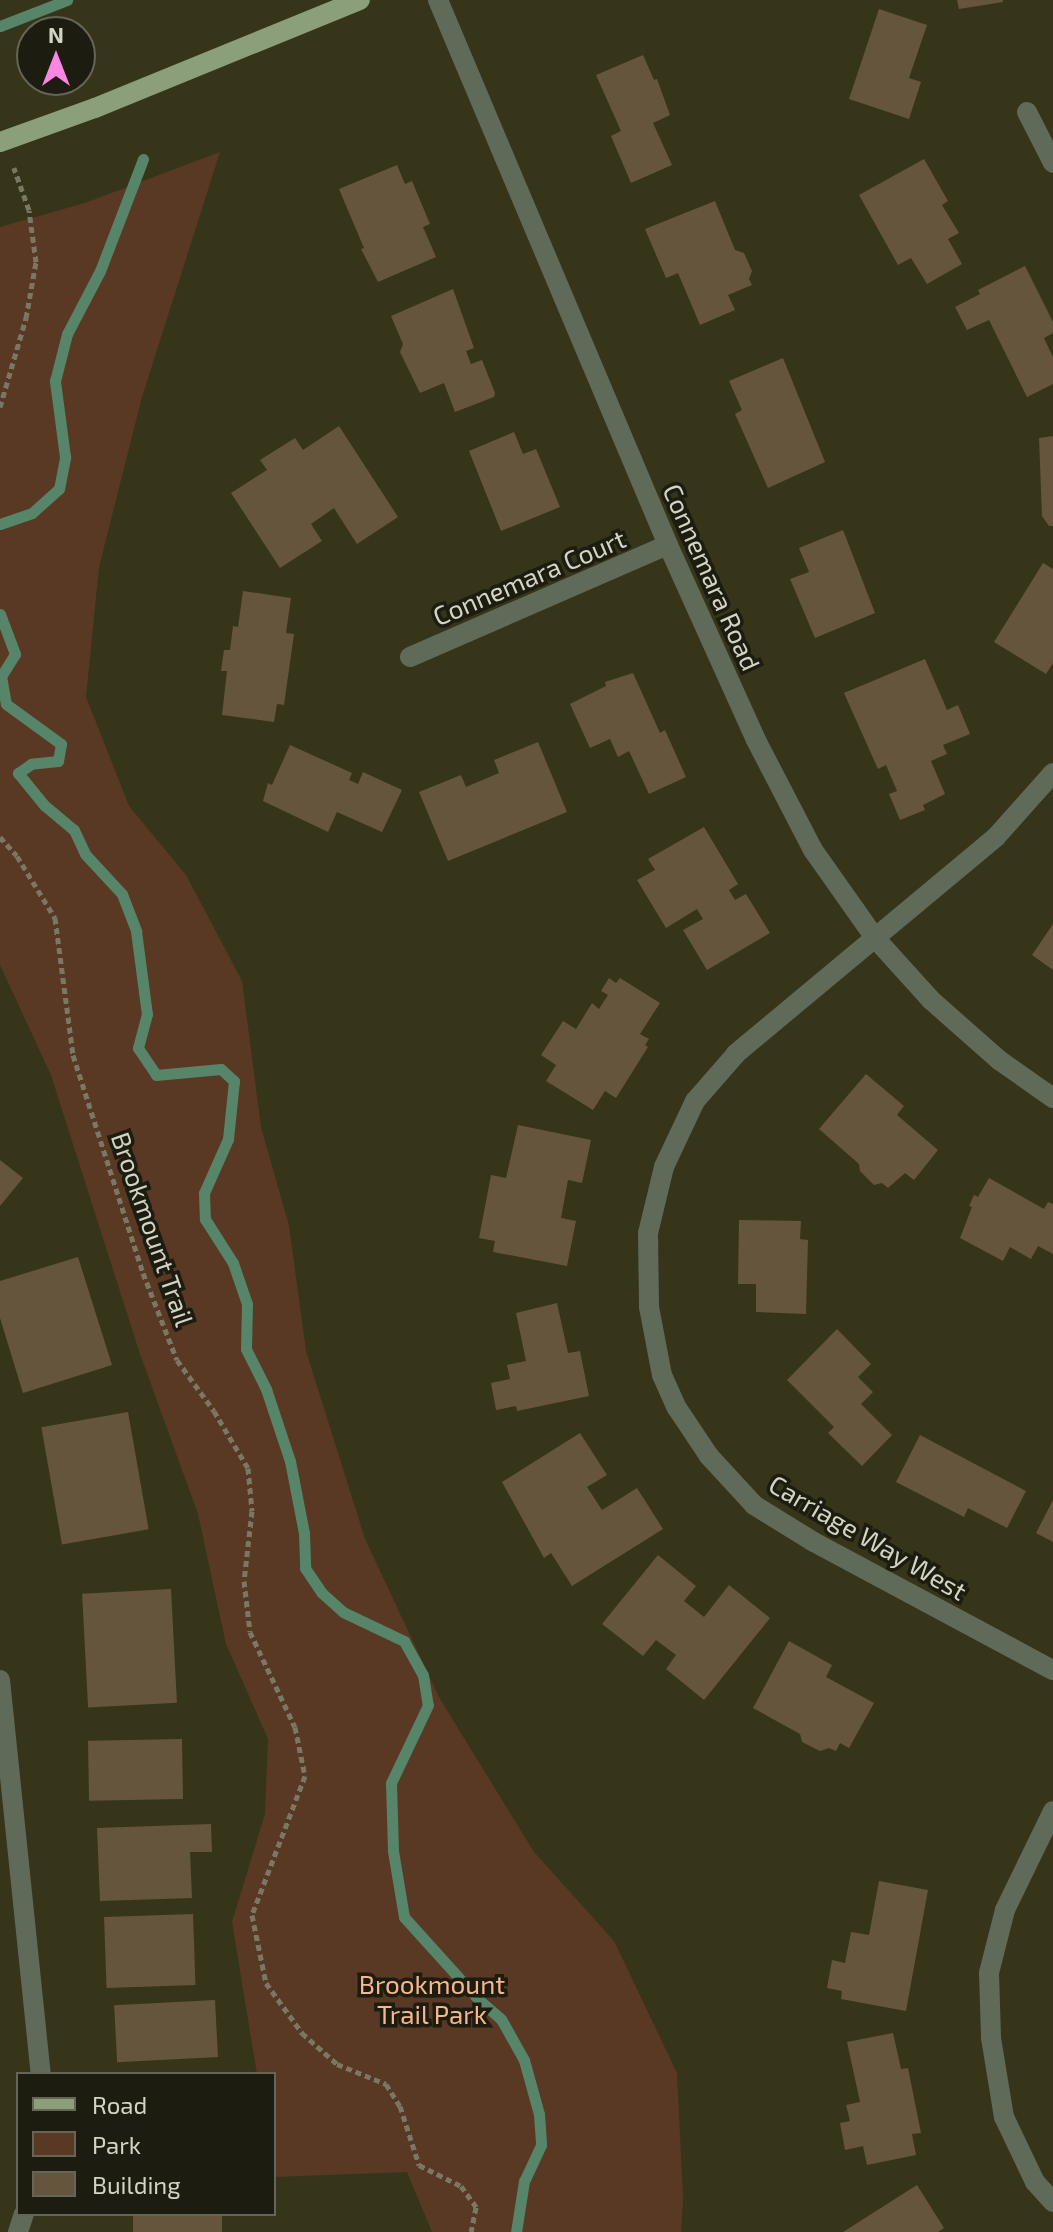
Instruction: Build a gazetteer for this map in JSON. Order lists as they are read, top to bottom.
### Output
{
  "streets": {
    "street": ["Connemara Court", "Connemara Road", "Carriage Way West"],
    "path": ["Brookmount Trail"]
  },
  "crossings": [
    ["Connemara Court", "Connemara Road"],
    ["Connemara Road", "Carriage Way West"]
  ],
  "parks": ["Brookmount Trail Park"],
  "legend": ["Road", "Park", "Building"],
  "north": "top"
}
